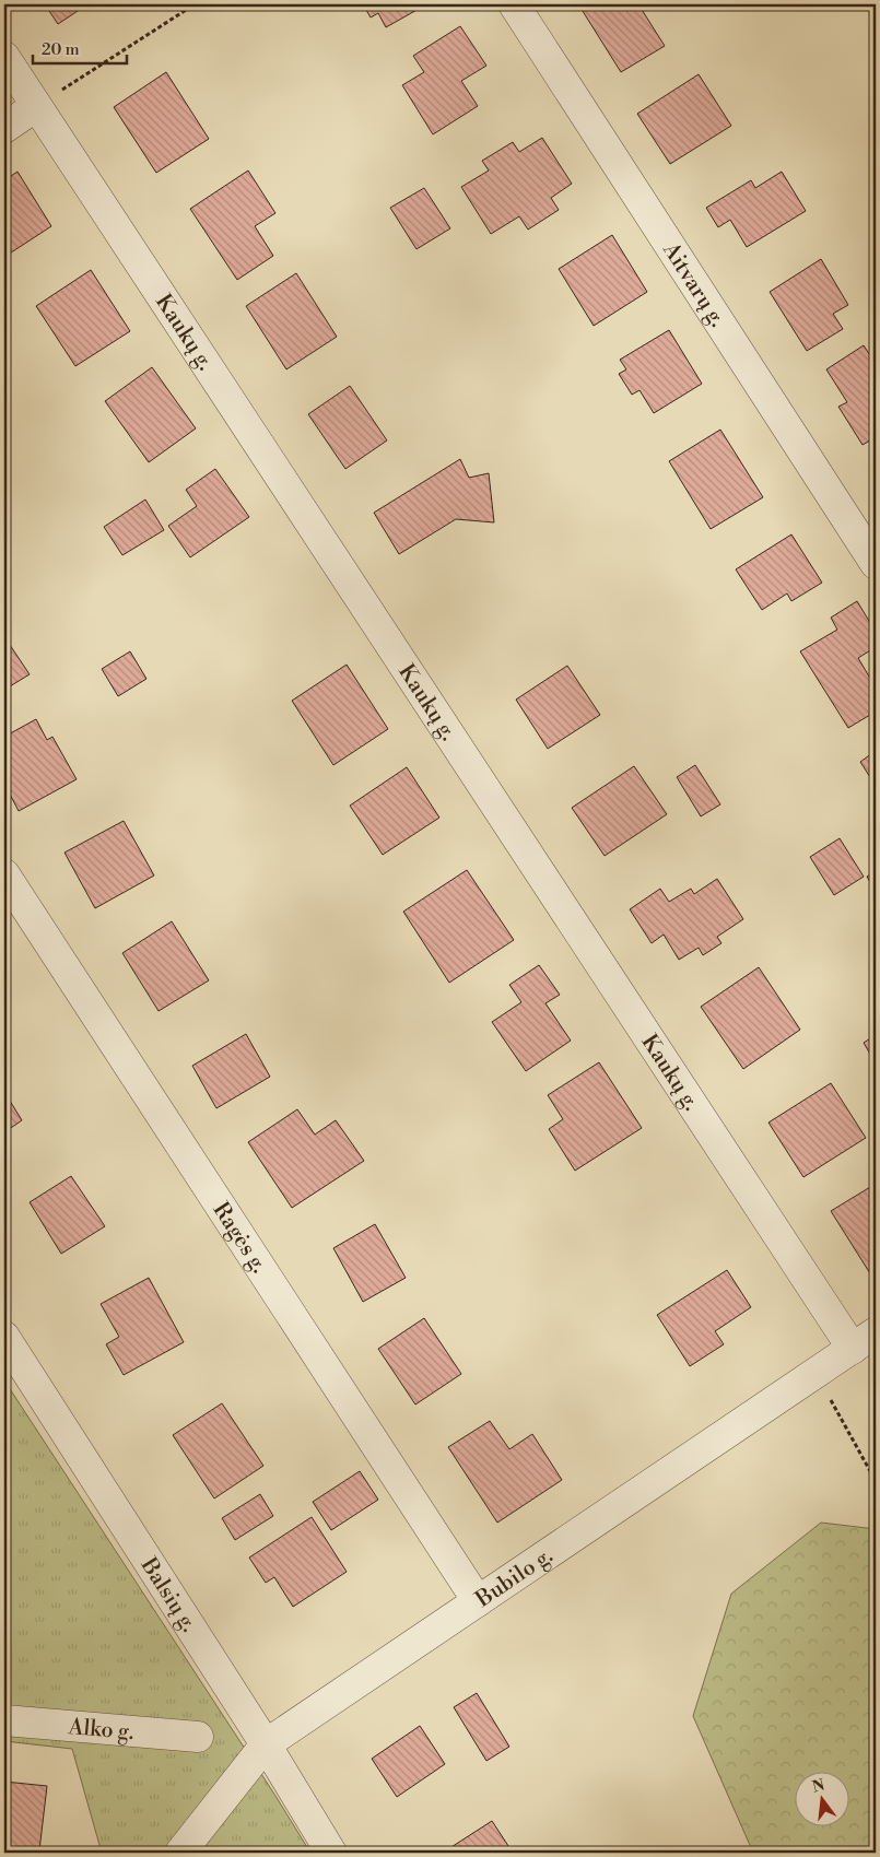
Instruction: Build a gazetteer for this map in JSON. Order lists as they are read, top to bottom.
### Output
{
  "streets": {
    "street": [
      "Aitvarų g.",
      "Kaukų g.",
      "Ragės g.",
      "Bubilo g.",
      "Balsių g.",
      "Alko g."
    ]
  },
  "crossings": [
    ["Kaukų g.", "Bubilo g."],
    ["Ragės g.", "Bubilo g."],
    ["Bubilo g.", "Balsių g."]
  ],
  "scale_bar": "20 m",
  "north": "top"
}
